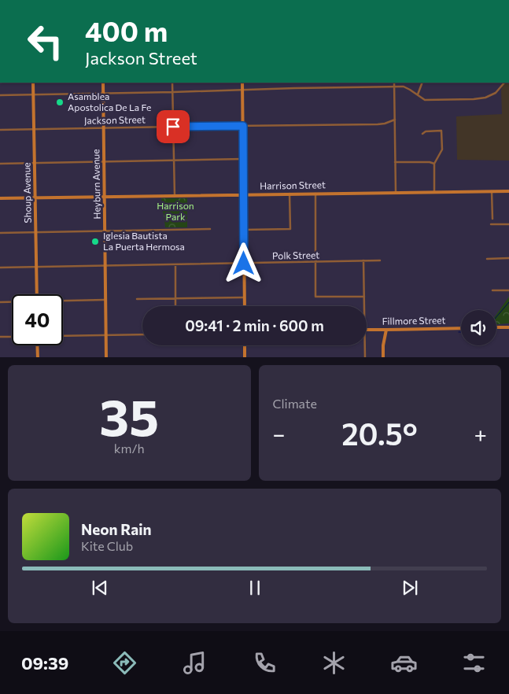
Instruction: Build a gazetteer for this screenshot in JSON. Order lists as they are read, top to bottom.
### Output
{
  "streets": {
    "street": [
      "Jackson Street",
      "Heyburn Avenue",
      "Harrison Street",
      "Shoup Avenue",
      "Polk Street",
      "Fillmore Street"
    ]
  },
  "crossings": [
    ["Jackson Street", "Heyburn Avenue"],
    ["Jackson Street", "Shoup Avenue"],
    ["Heyburn Avenue", "Harrison Street"],
    ["Heyburn Avenue", "Polk Street"],
    ["Harrison Street", "Shoup Avenue"],
    ["Shoup Avenue", "Polk Street"]
  ],
  "parks": ["Harrison Park"],
  "places": ["Asamblea Apostolica De La Fe", "Iglesia Bautista La Puerta Hermosa"],
  "page": {
    "turn": ["400 m", "Jackson Street"],
    "limit": "40",
    "trip": "09:41 · 2 min · 600 m",
    "tile": [
      ["35", "km/h"],
      "Climate"
    ],
    "heat": ["−", "20.5°", "+"],
    "song": ["Neon Rain", "Kite Club"],
    "tabs": "09:39"
  }
}
